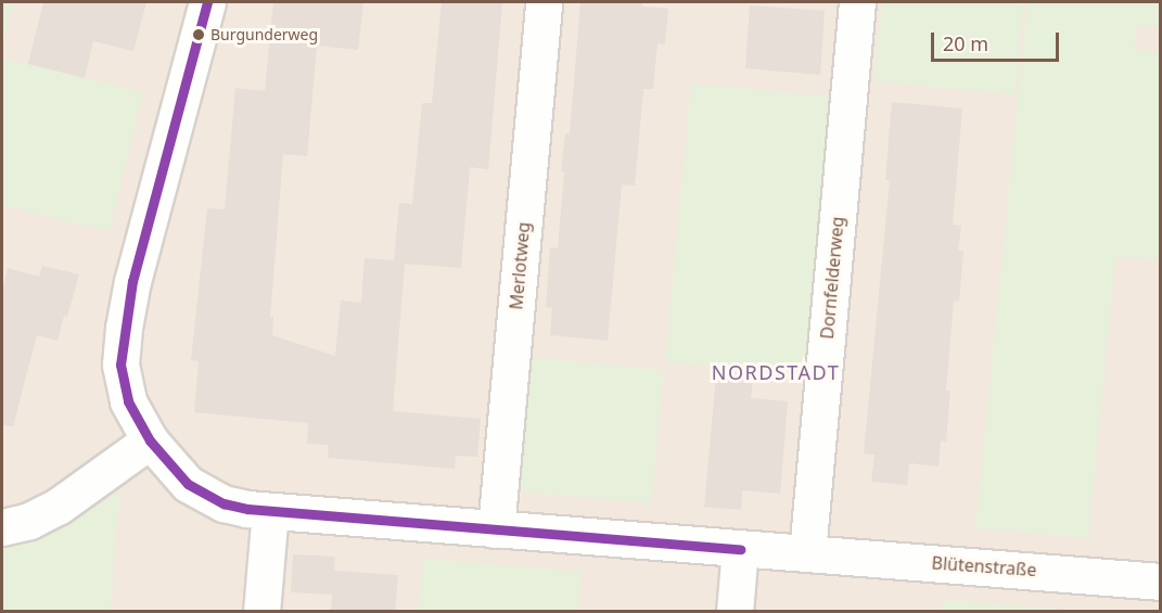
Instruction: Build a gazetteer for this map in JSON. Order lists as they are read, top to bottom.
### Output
{
  "streets": {
    "street": ["Merlotweg", "Dornfelderweg", "Blütenstraße"]
  },
  "crossings": [
    ["Merlotweg", "Blütenstraße"],
    ["Dornfelderweg", "Blütenstraße"]
  ],
  "districts": ["NORDSTADT"],
  "places": ["Burgunderweg"],
  "scale_bar": "20 m"
}
